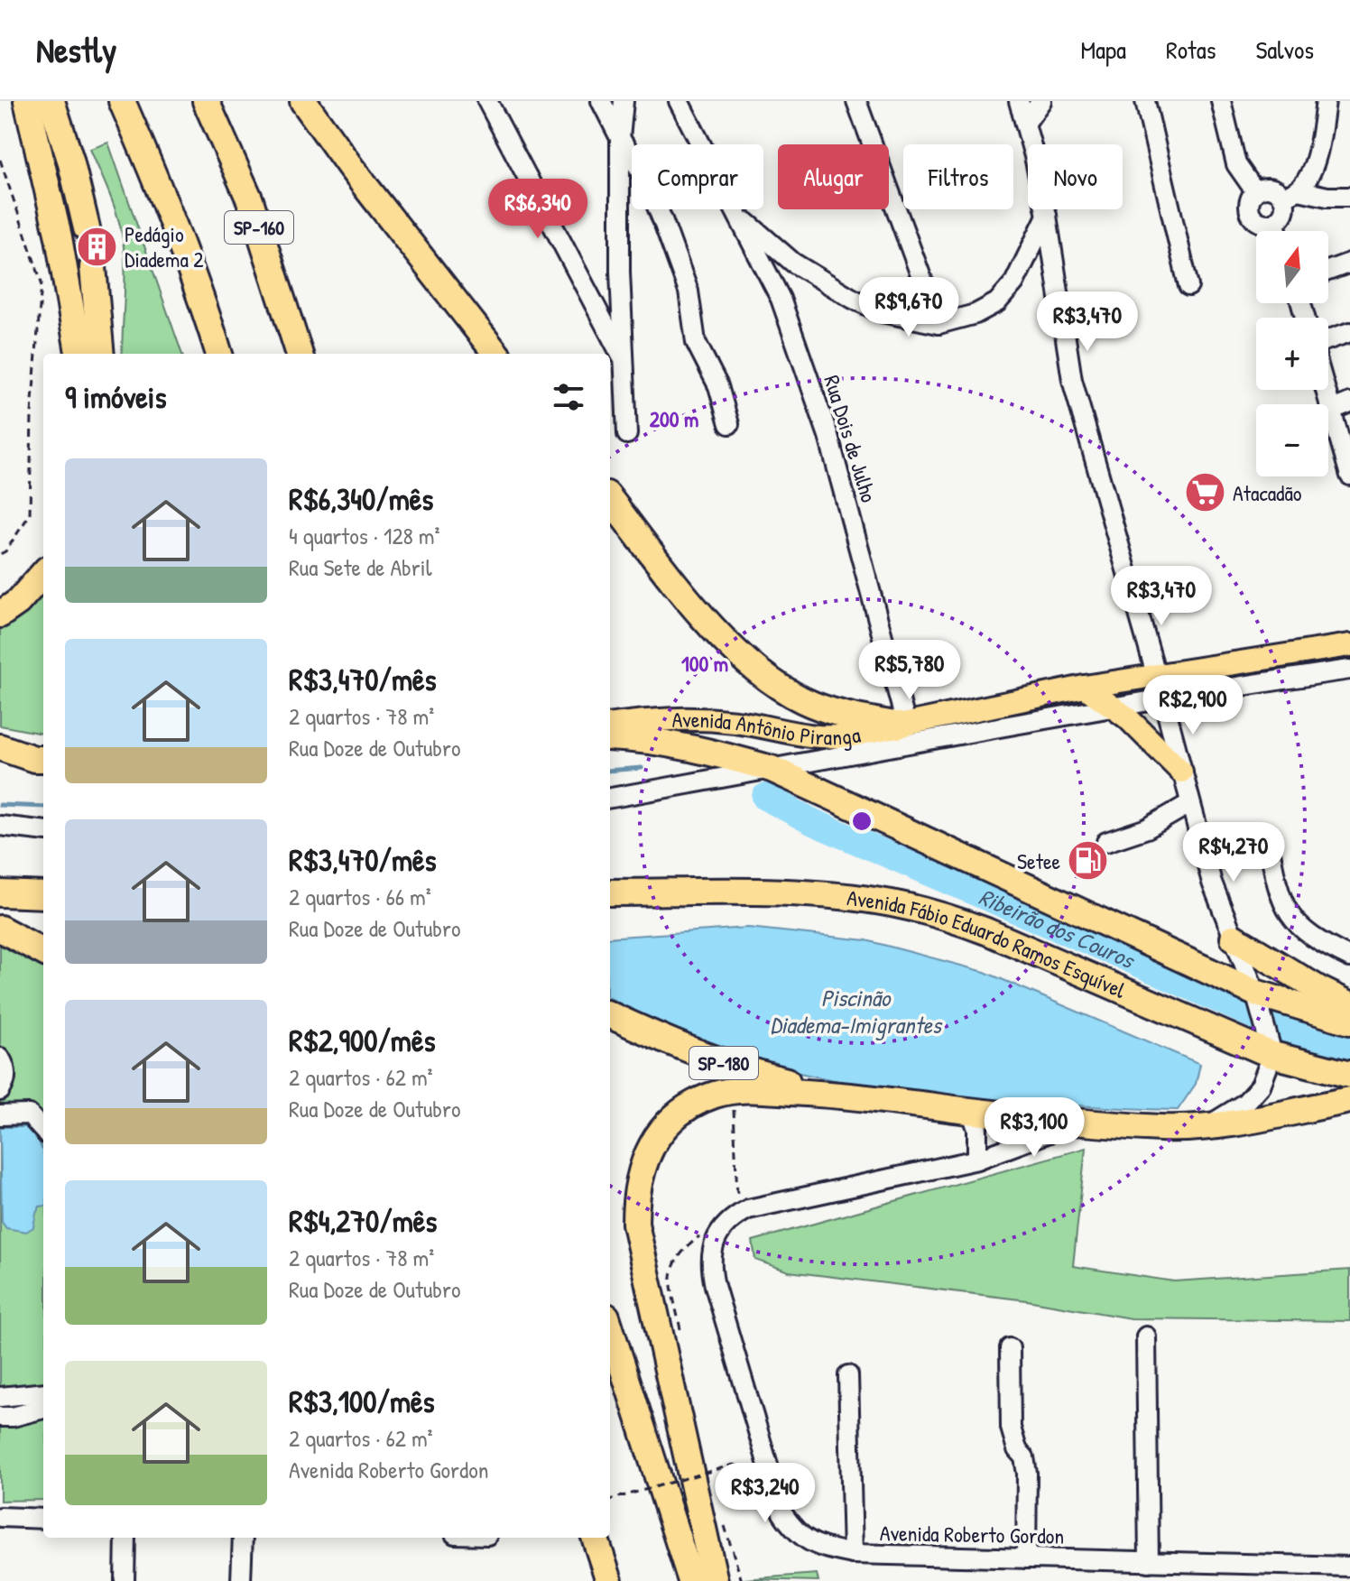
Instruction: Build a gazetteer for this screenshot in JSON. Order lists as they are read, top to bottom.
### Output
{
  "streets": {
    "highway": ["SP-160", "Avenida Fábio Eduardo Ramos Esquível", "SP-180"],
    "main road": ["Avenida Antônio Piranga"],
    "street": ["Rua Dois de Julho", "Avenida Roberto Gordon"]
  },
  "crossings": [
    ["Rua Dois de Julho", "Avenida Antônio Piranga"],
    ["Avenida Fábio Eduardo Ramos Esquível", "SP-180"],
    ["SP-180", "Avenida Roberto Gordon"]
  ],
  "water": ["Ribeirão dos Couros", "Piscinão Diadema-Imigrantes"],
  "places": {
    "building": ["Pedágio Diadema 2"],
    "supermarket": ["Atacadão"],
    "fuel station": ["Setee"]
  },
  "north": "top",
  "page": {
    "header": "Nestly",
    "nav": ["Mapa", "Rotas", "Salvos"],
    "chip": [
      "Comprar",
      "Alugar",
      "Filtros",
      "Novo"
    ],
    "price": [
      "R$6,340",
      "R$9,670",
      "R$3,470",
      "R$3,470",
      "R$5,780",
      "R$2,900",
      "R$4,270",
      "R$3,100",
      "R$3,240"
    ],
    "map_buttons": ["+", "−"],
    "heading": "9 imóveis",
    "list": [
      {
        "name": "R$6,340/mês",
        "note": "4 quartos · 128 m² · Rua Sete de Abril"
      },
      {
        "name": "R$3,470/mês",
        "note": "2 quartos · 78 m² · Rua Doze de Outubro"
      },
      {
        "name": "R$3,470/mês",
        "note": "2 quartos · 66 m² · Rua Doze de Outubro"
      },
      {
        "name": "R$2,900/mês",
        "note": "2 quartos · 62 m² · Rua Doze de Outubro"
      },
      {
        "name": "R$4,270/mês",
        "note": "2 quartos · 78 m² · Rua Doze de Outubro"
      },
      {
        "name": "R$3,100/mês",
        "note": "2 quartos · 62 m² · Avenida Roberto Gordon"
      }
    ]
  },
  "rings": ["200 m", "100 m"]
}
